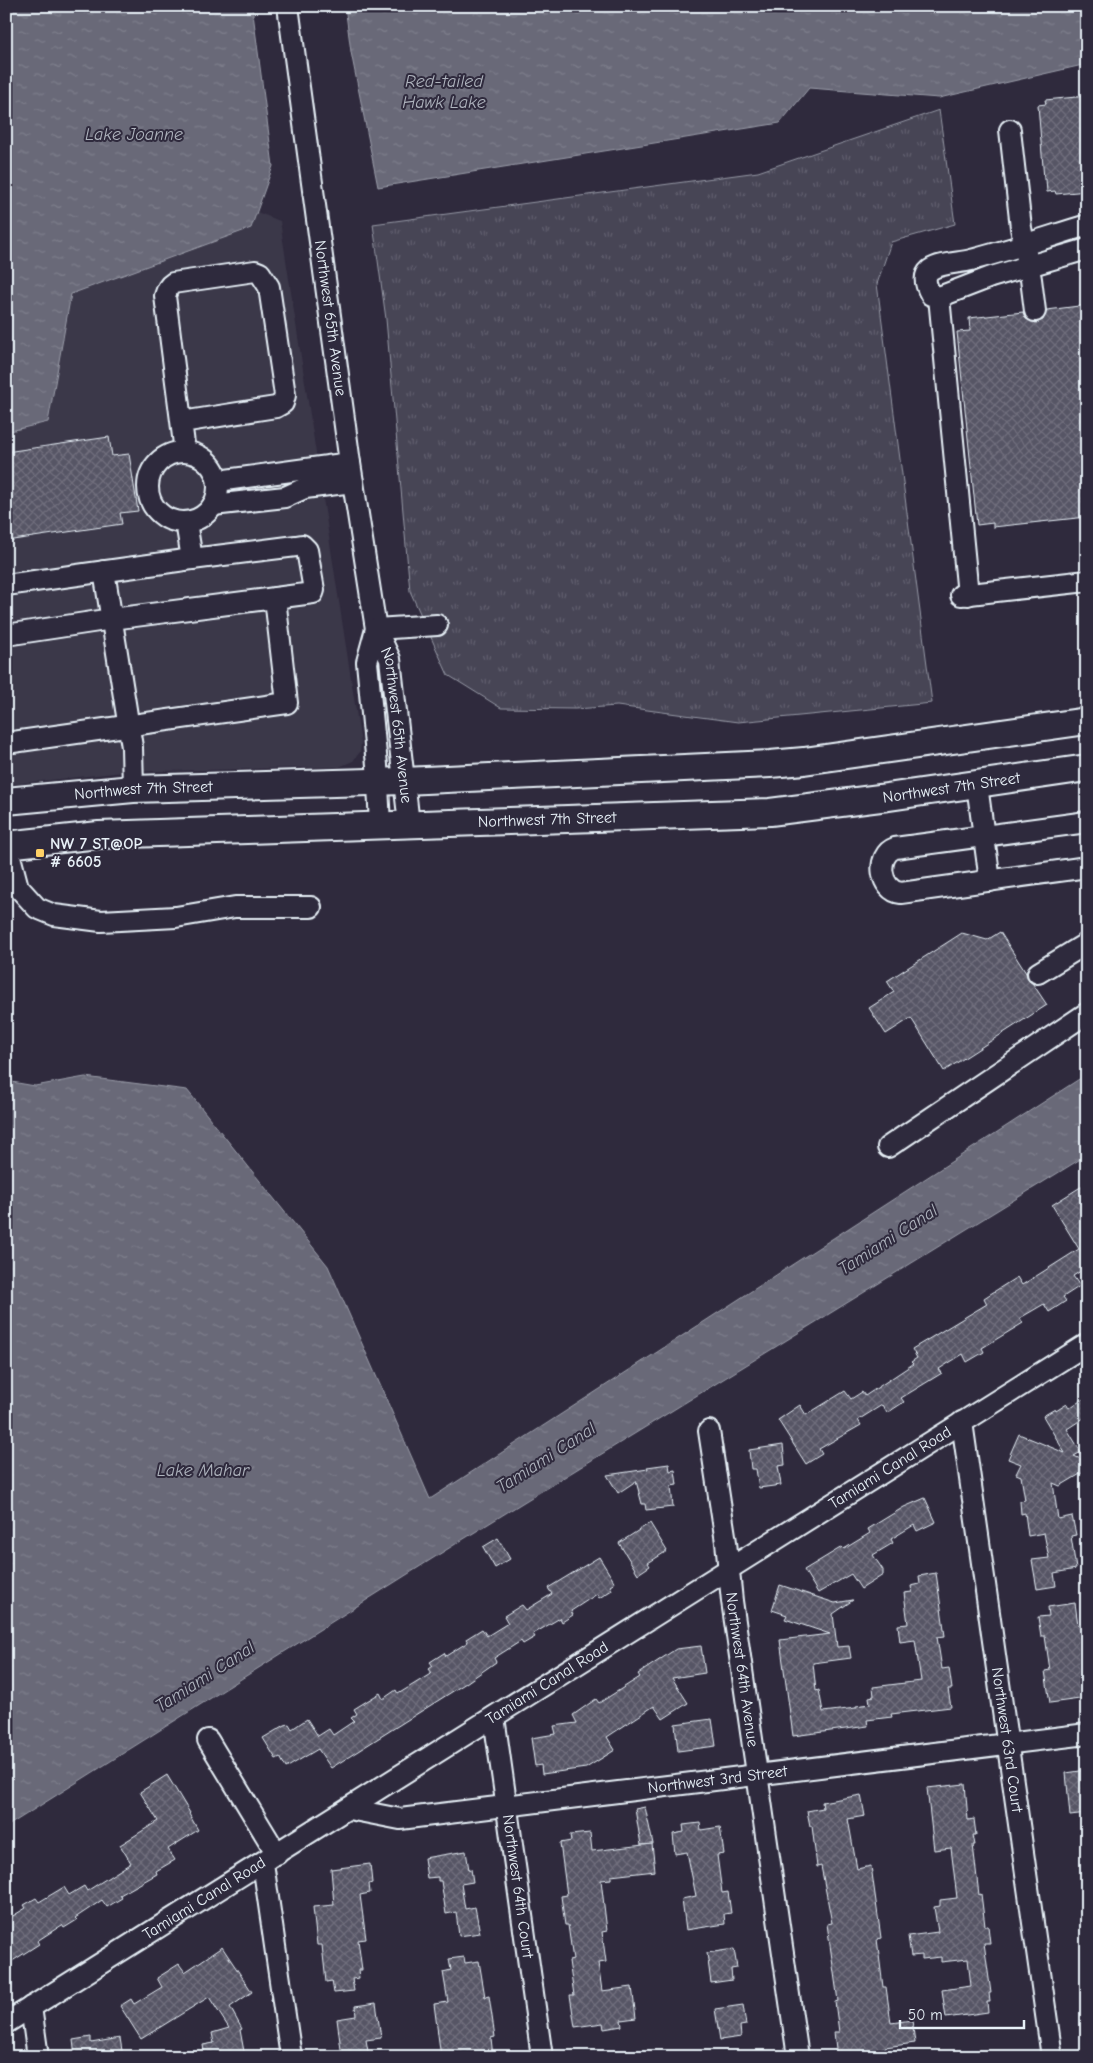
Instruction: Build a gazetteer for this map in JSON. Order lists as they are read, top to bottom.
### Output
{
  "streets": {
    "main road": ["Northwest 7th Street"],
    "street": [
      "Northwest 65th Avenue",
      "Tamiami Canal Road",
      "Northwest 64th Avenue",
      "Northwest 63rd Court",
      "Northwest 3rd Street",
      "Northwest 64th Court"
    ]
  },
  "crossings": [
    ["Northwest 65th Avenue", "Northwest 7th Street"],
    ["Tamiami Canal Road", "Northwest 64th Avenue"],
    ["Tamiami Canal Road", "Northwest 63rd Court"],
    ["Tamiami Canal Road", "Northwest 3rd Street"],
    ["Tamiami Canal Road", "Northwest 64th Court"],
    ["Northwest 64th Avenue", "Northwest 3rd Street"],
    ["Northwest 63rd Court", "Northwest 3rd Street"],
    ["Northwest 3rd Street", "Northwest 64th Court"]
  ],
  "water": [
    "Red-tailed Hawk Lake",
    "Lake Joanne",
    "Tamiami Canal",
    "Lake Mahar"
  ],
  "places": {
    "transit": ["NW 7 ST@OP # 6605"]
  },
  "scale_bar": "50 m"
}
